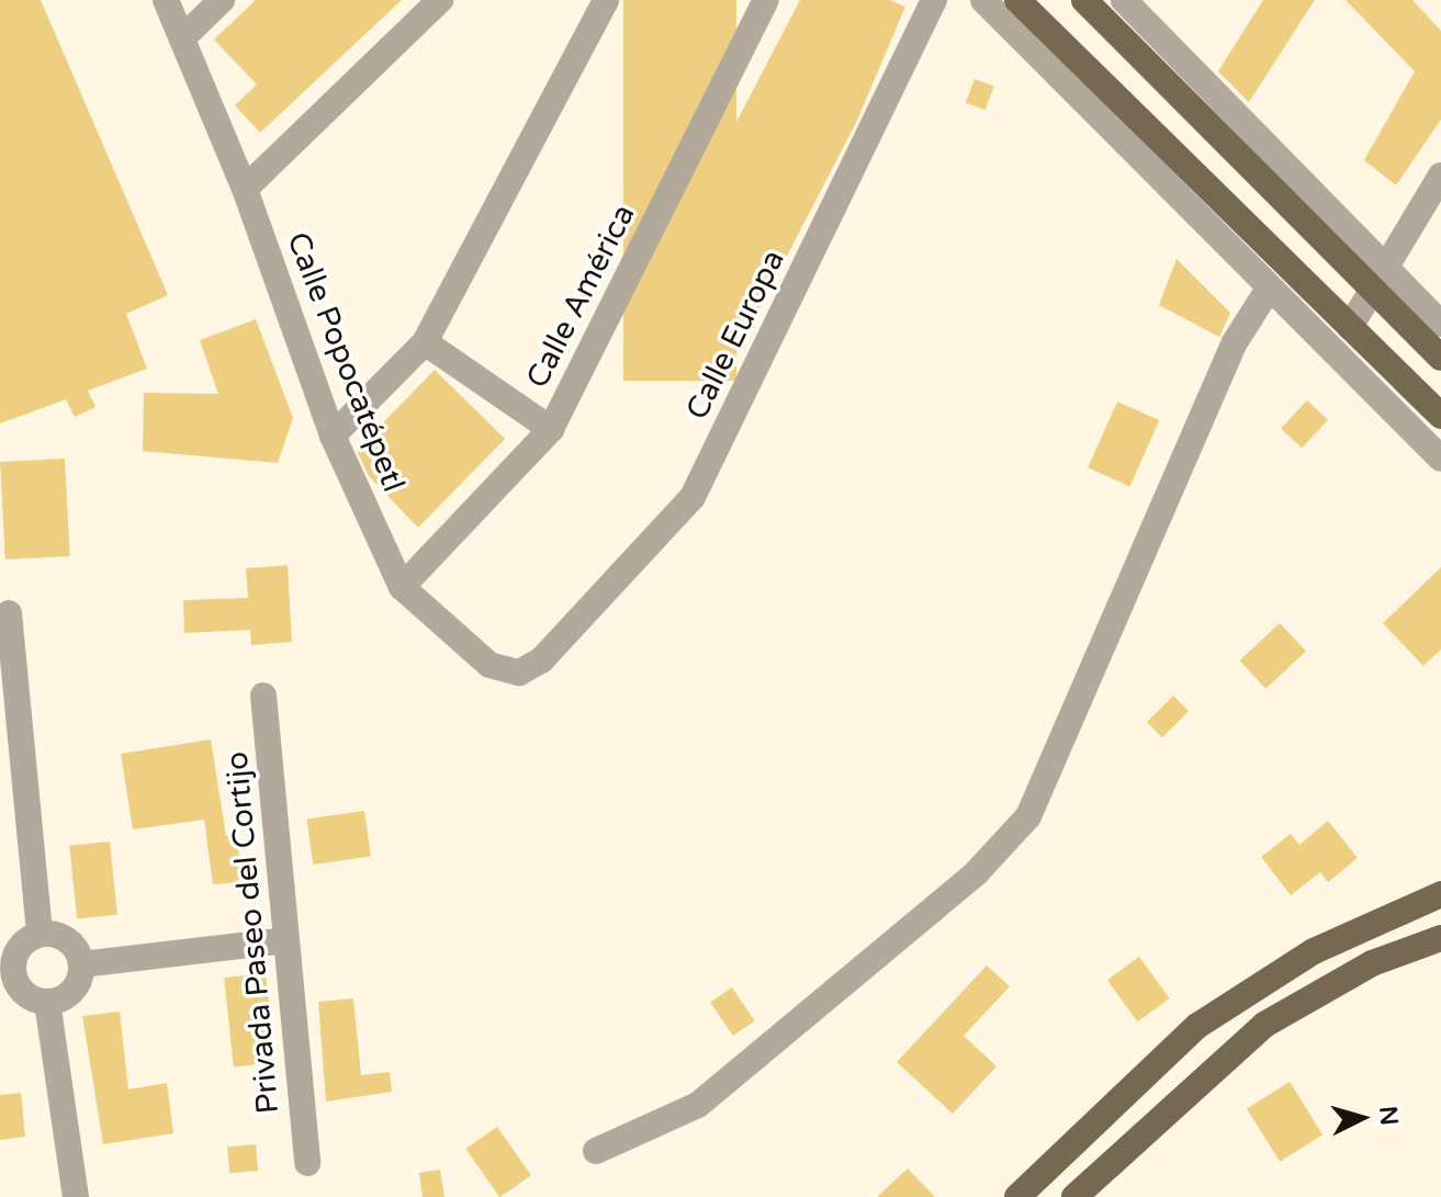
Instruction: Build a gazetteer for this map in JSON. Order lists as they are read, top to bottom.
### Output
{
  "streets": {
    "street": [
      "Calle América",
      "Calle Europa",
      "Calle Popocatépetl",
      "Privada Paseo del Cortijo"
    ]
  },
  "crossings": [
    ["Calle América", "Calle Popocatépetl"],
    ["Calle Europa", "Calle Popocatépetl"]
  ],
  "north": "right"
}
